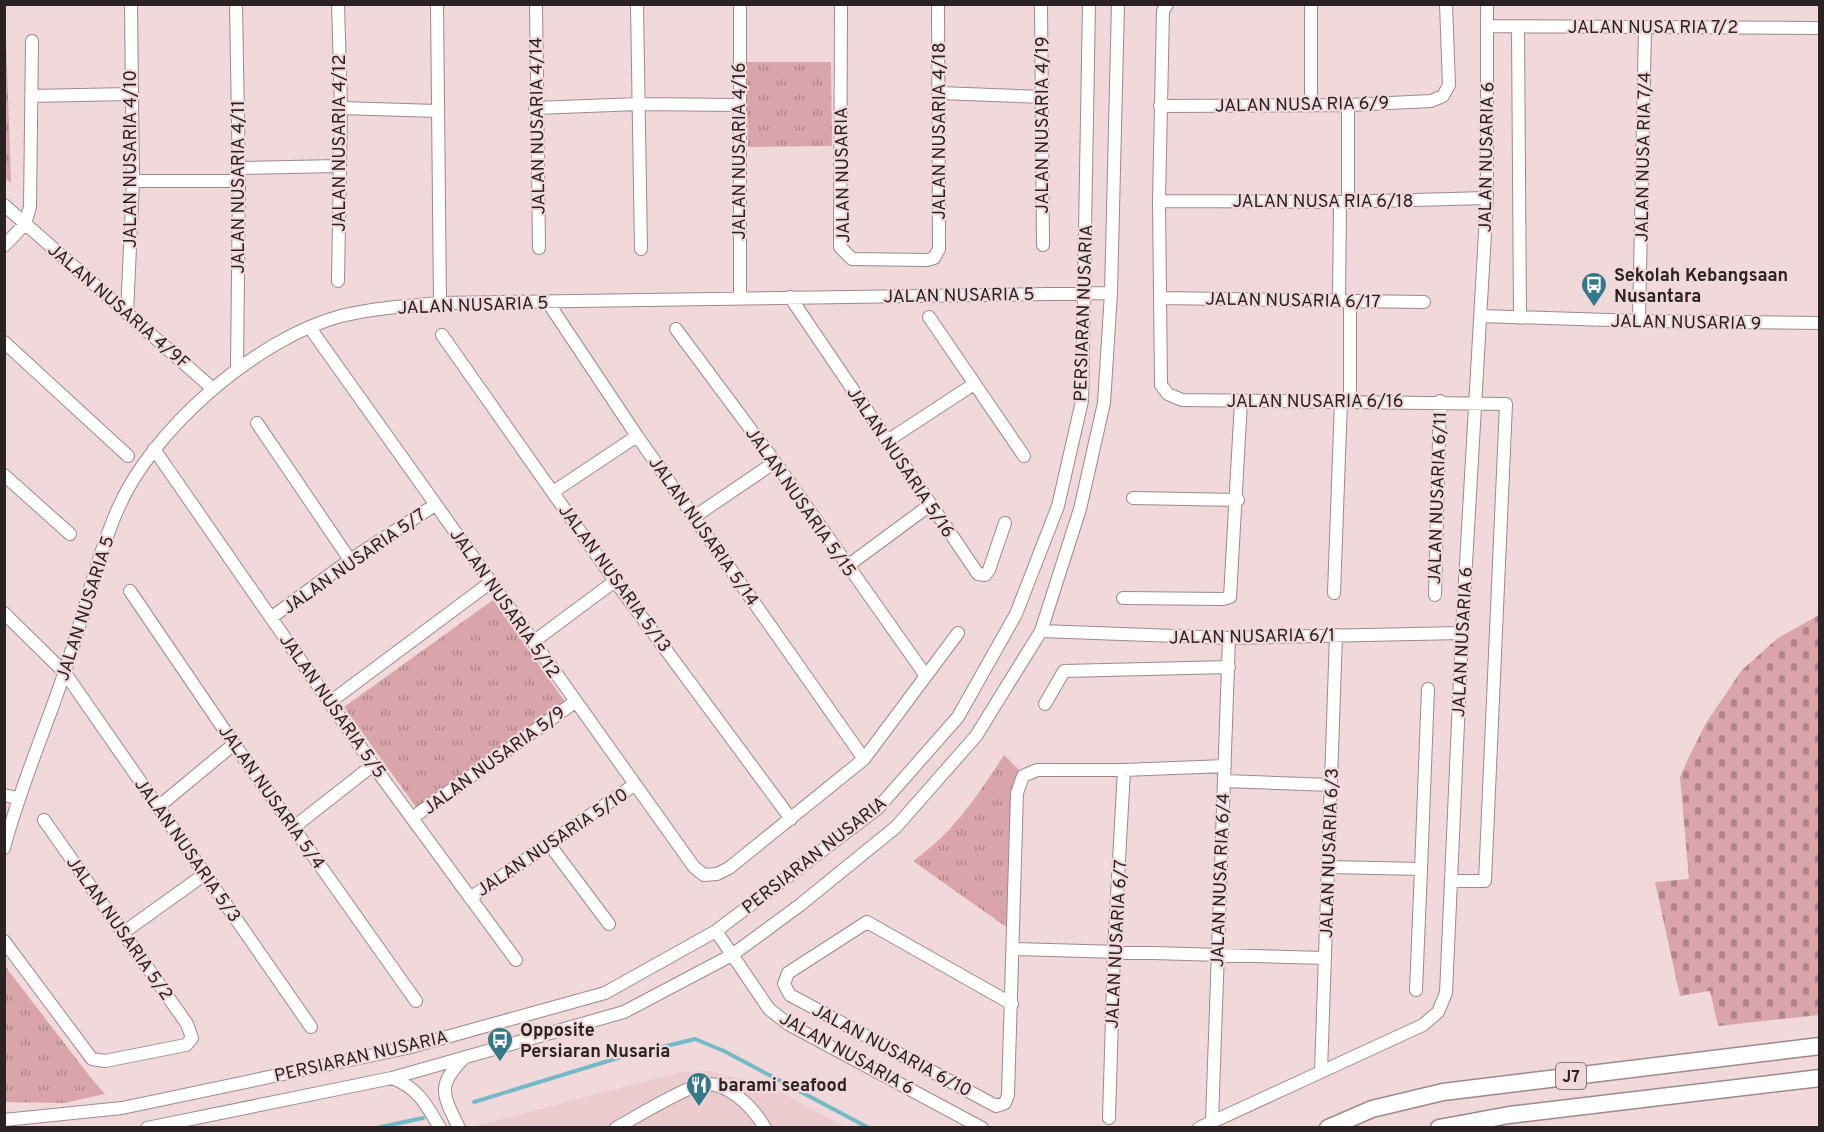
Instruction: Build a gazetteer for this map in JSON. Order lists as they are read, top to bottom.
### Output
{
  "streets": {
    "main road": ["J7"],
    "street": [
      "JALAN NUSA RIA 7/2",
      "JALAN NUSA RIA 6/9",
      "JALAN NUSARIA 4/19",
      "JALAN NUSARIA 4/14",
      "JALAN NUSARIA 4/18",
      "JALAN NUSARIA 4/12",
      "JALAN NUSARIA 4/16",
      "JALAN NUSARIA 6",
      "JALAN NUSA RIA 7/4",
      "JALAN NUSARIA 4/10",
      "JALAN NUSARIA",
      "JALAN NUSARIA 4/11",
      "JALAN NUSA RIA 6/18",
      "JALAN NUSARIA 5",
      "JALAN NUSARIA 6/17",
      "JALAN NUSARIA 4/9F",
      "PERSIARAN NUSARIA",
      "JALAN NUSARIA 9",
      "JALAN NUSARIA 6/16",
      "JALAN NUSARIA 5/16",
      "JALAN NUSARIA 6/11",
      "JALAN NUSARIA 5/15",
      "JALAN NUSARIA 5/14",
      "JALAN NUSARIA 5/7",
      "JALAN NUSARIA 5/13",
      "JALAN NUSARIA 5/12",
      "JALAN NUSARIA 6/1",
      "JALAN NUSARIA 5/5",
      "JALAN NUSARIA 5/9",
      "JALAN NUSARIA 5/4",
      "JALAN NUSARIA 5/10",
      "JALAN NUSARIA 5/3",
      "JALAN NUSARIA 6/3",
      "JALAN NUSA RIA 6/4",
      "JALAN NUSARIA 5/2",
      "JALAN NUSARIA 6/7",
      "JALAN NUSARIA 6/10"
    ]
  },
  "crossings": [
    ["JALAN NUSA RIA 7/2", "JALAN NUSARIA 6"],
    ["JALAN NUSA RIA 7/2", "JALAN NUSA RIA 7/4"],
    ["JALAN NUSARIA 4/18", "JALAN NUSARIA"],
    ["JALAN NUSARIA 4/16", "JALAN NUSARIA 5"],
    ["JALAN NUSARIA 6", "JALAN NUSA RIA 6/18"],
    ["JALAN NUSARIA 6", "PERSIARAN NUSARIA"],
    ["JALAN NUSARIA 6", "JALAN NUSARIA 9"],
    ["JALAN NUSARIA 6", "JALAN NUSARIA 6/16"],
    ["JALAN NUSARIA 6", "JALAN NUSARIA 6/1"],
    ["JALAN NUSARIA 6", "JALAN NUSARIA 6/3"],
    ["JALAN NUSARIA 6", "JALAN NUSA RIA 6/4"],
    ["JALAN NUSA RIA 7/4", "JALAN NUSARIA 9"],
    ["JALAN NUSARIA 4/10", "JALAN NUSARIA 4/9F"],
    ["JALAN NUSARIA 4/11", "JALAN NUSARIA 5"],
    ["JALAN NUSARIA 5", "JALAN NUSARIA 4/9F"],
    ["JALAN NUSARIA 5", "PERSIARAN NUSARIA"],
    ["JALAN NUSARIA 5", "JALAN NUSARIA 5/16"],
    ["JALAN NUSARIA 5", "JALAN NUSARIA 5/14"],
    ["JALAN NUSARIA 5", "JALAN NUSARIA 5/12"],
    ["JALAN NUSARIA 5", "JALAN NUSARIA 5/5"],
    ["JALAN NUSARIA 5", "JALAN NUSARIA 5/3"],
    ["JALAN NUSARIA 6/17", "JALAN NUSARIA 6/16"],
    ["PERSIARAN NUSARIA", "JALAN NUSARIA 6/1"],
    ["JALAN NUSARIA 6/16", "JALAN NUSARIA 6/11"],
    ["JALAN NUSARIA 5/7", "JALAN NUSARIA 5/12"],
    ["JALAN NUSARIA 5/7", "JALAN NUSARIA 5/5"],
    ["JALAN NUSARIA 5/13", "JALAN NUSARIA 5/12"],
    ["JALAN NUSARIA 5/12", "JALAN NUSARIA 5/9"],
    ["JALAN NUSARIA 5/12", "JALAN NUSARIA 5/10"],
    ["JALAN NUSARIA 6/1", "JALAN NUSARIA 6/3"],
    ["JALAN NUSARIA 6/1", "JALAN NUSA RIA 6/4"],
    ["JALAN NUSARIA 5/5", "JALAN NUSARIA 5/9"],
    ["JALAN NUSARIA 5/5", "JALAN NUSARIA 5/10"]
  ],
  "places": {
    "bus stop": ["Sekolah Kebangsaan Nusantara", "Opposite Persiaran Nusaria"],
    "restaurant": ["barami seafood"]
  }
}
